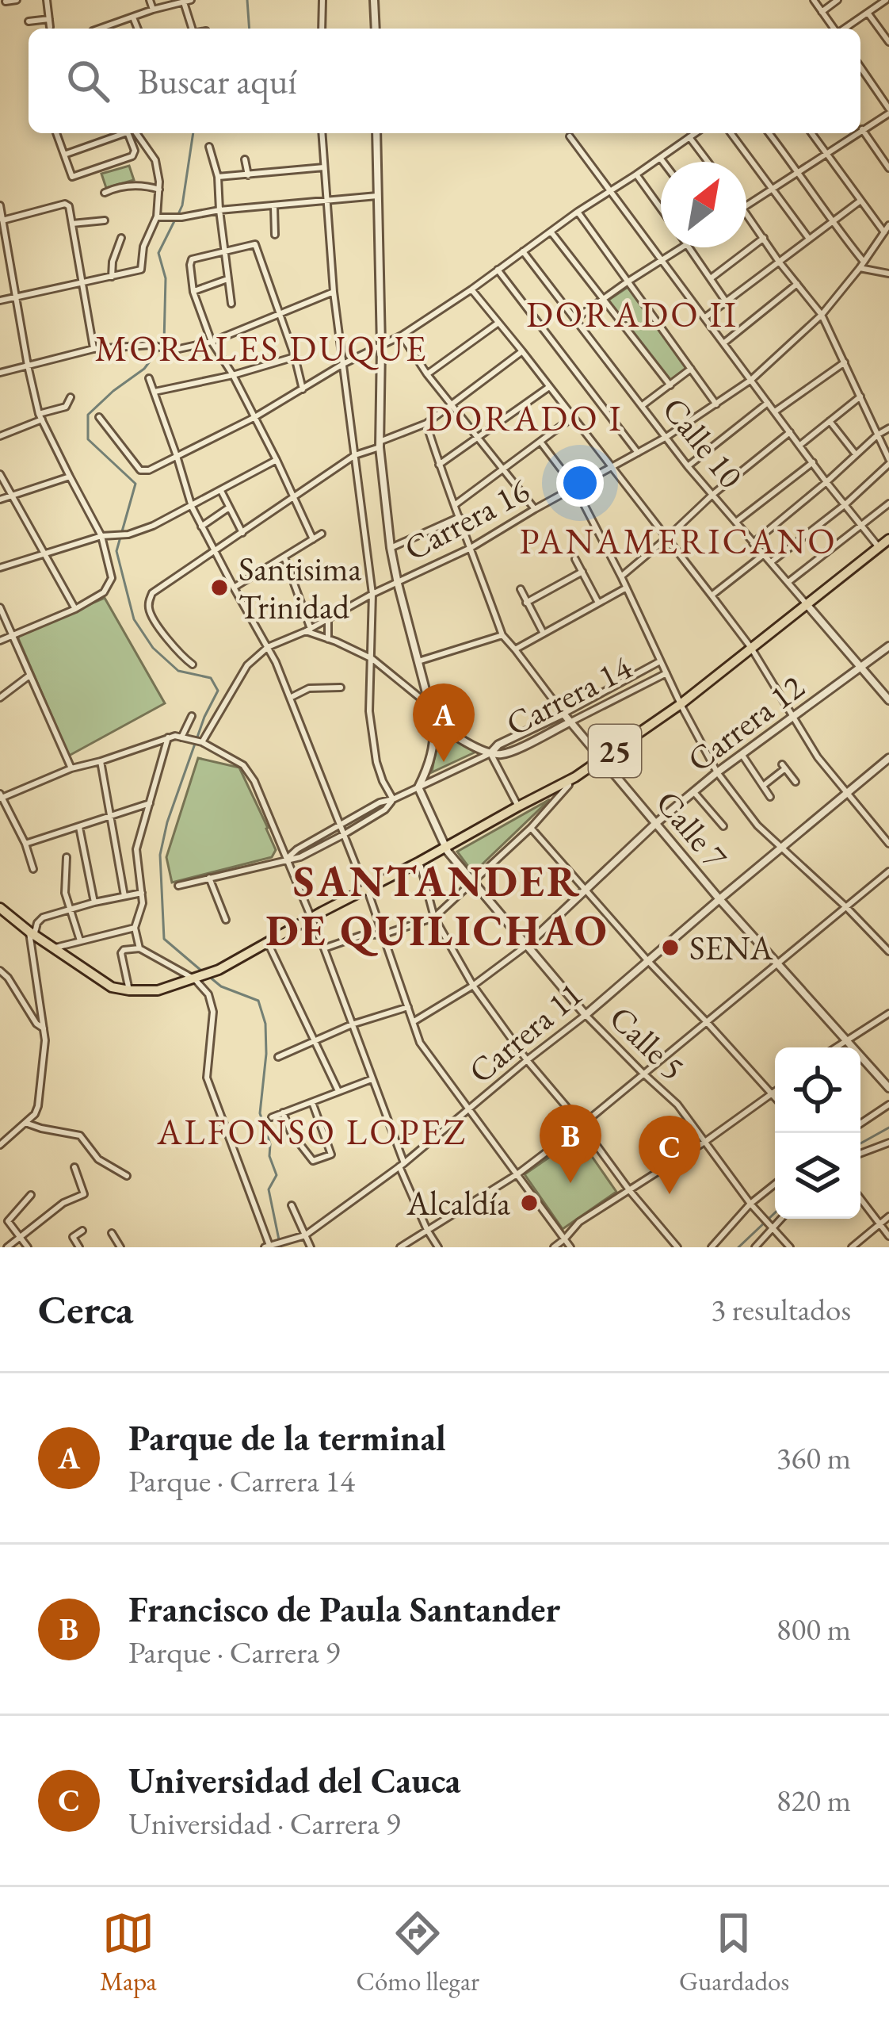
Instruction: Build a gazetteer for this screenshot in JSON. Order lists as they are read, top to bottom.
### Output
{
  "streets": {
    "main road": ["25"],
    "street": [
      "Calle 10",
      "Carrera 16",
      "Carrera 14",
      "Carrera 12",
      "Calle 7",
      "Carrera 11",
      "Calle 5"
    ]
  },
  "crossings": [
    ["Calle 10", "Carrera 16"],
    ["Calle 10", "Carrera 12"],
    ["Calle 10", "25"],
    ["Carrera 16", "Calle 7"],
    ["Carrera 14", "Calle 7"],
    ["Carrera 14", "Calle 5"],
    ["Carrera 12", "Calle 7"],
    ["Carrera 12", "Calle 5"],
    ["25", "Calle 7"],
    ["25", "Calle 5"],
    ["Calle 7", "Carrera 11"],
    ["Carrera 11", "Calle 5"]
  ],
  "districts": [
    "DORADO II",
    "MORALES DUQUE",
    "DORADO I",
    "PANAMERICANO",
    "SANTANDER DE QUILICHAO",
    "ALFONSO LOPEZ"
  ],
  "places": ["Santisima Trinidad", "SENA", "Alcaldía"],
  "north": "top right",
  "page": {
    "search": "Buscar aquí",
    "pins": ["A", "B", "C"],
    "heading": ["Cerca", "3 resultados"],
    "list": [
      {
        "mark": "A",
        "name": "Parque de la terminal",
        "note": "Parque · Carrera 14",
        "value": "360 m"
      },
      {
        "mark": "B",
        "name": "Francisco de Paula Santander",
        "note": "Parque · Carrera 9",
        "value": "800 m"
      },
      {
        "mark": "C",
        "name": "Universidad del Cauca",
        "note": "Universidad · Carrera 9",
        "value": "820 m"
      }
    ],
    "nav": ["Mapa", "Cómo llegar", "Guardados"]
  }
}
